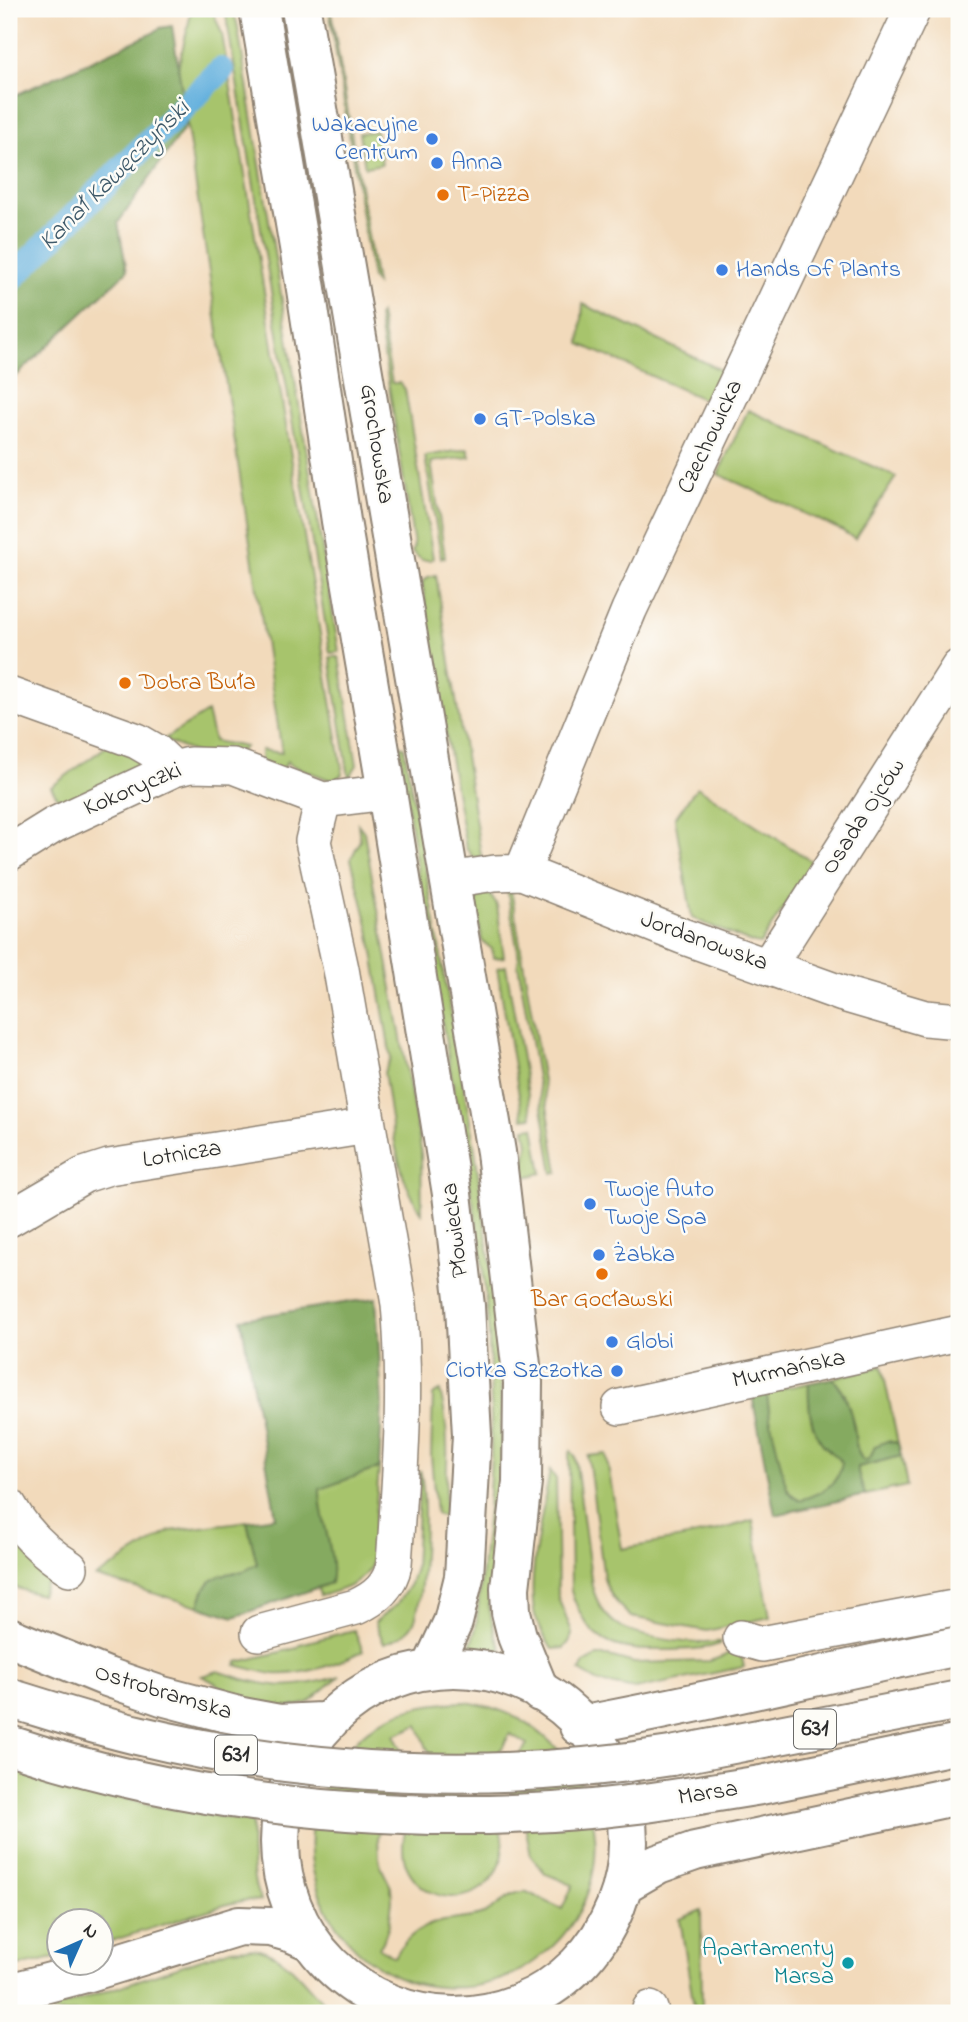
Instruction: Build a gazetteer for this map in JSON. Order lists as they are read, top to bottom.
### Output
{
  "streets": {
    "main road": [
      "Grochowska",
      "Płowiecka",
      "Ostrobramska",
      "631",
      "Marsa"
    ],
    "street": [
      "Czechowicka",
      "Kokoryczki",
      "Osada Ojców",
      "Jordanowska",
      "Lotnicza",
      "Murmańska"
    ]
  },
  "crossings": [
    ["Czechowicka", "Jordanowska"],
    ["Grochowska", "Kokoryczki"],
    ["Grochowska", "Jordanowska"],
    ["Grochowska", "Płowiecka"],
    ["Kokoryczki", "Płowiecka"],
    ["Osada Ojców", "Jordanowska"],
    ["Jordanowska", "Płowiecka"]
  ],
  "water": ["Kanał Kawęczyński"],
  "places": [
    "Wakacyjne Centrum",
    "Anna",
    "T-Pizza",
    "Hands Of Plants",
    "GT-Polska",
    "Dobra Buła",
    "Twoje Auto Twoje Spa",
    "Żabka",
    "Bar Gocławski",
    "Globi",
    "Ciotka Szczotka",
    "Apartamenty Marsa"
  ],
  "north": "top right"
}
